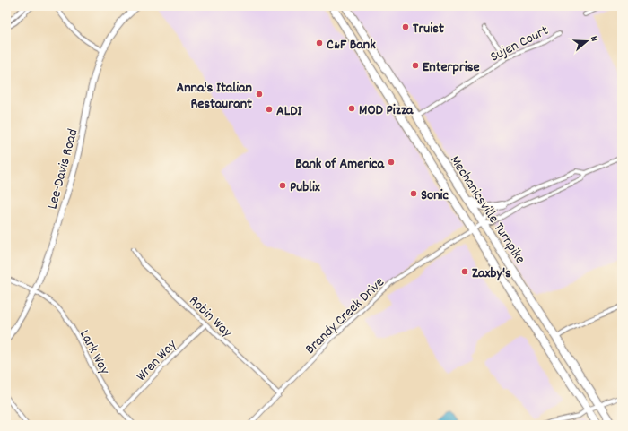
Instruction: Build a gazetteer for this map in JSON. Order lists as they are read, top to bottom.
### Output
{
  "streets": {
    "highway": ["Mechanicsville Turnpike"],
    "main road": ["Lee-Davis Road"],
    "street": [
      "Sujen Court",
      "Brandy Creek Drive",
      "Robin Way",
      "Lark Way",
      "Wren Way"
    ]
  },
  "crossings": [
    ["Sujen Court", "Mechanicsville Turnpike"],
    ["Lee-Davis Road", "Lark Way"],
    ["Mechanicsville Turnpike", "Brandy Creek Drive"],
    ["Brandy Creek Drive", "Robin Way"],
    ["Robin Way", "Wren Way"],
    ["Lark Way", "Wren Way"]
  ],
  "places": [
    "Truist",
    "C&F Bank",
    "Enterprise",
    "Anna's Italian Restaurant",
    "MOD Pizza",
    "ALDI",
    "Bank of America",
    "Publix",
    "Sonic",
    "Zaxby's"
  ],
  "north": "right"
}
